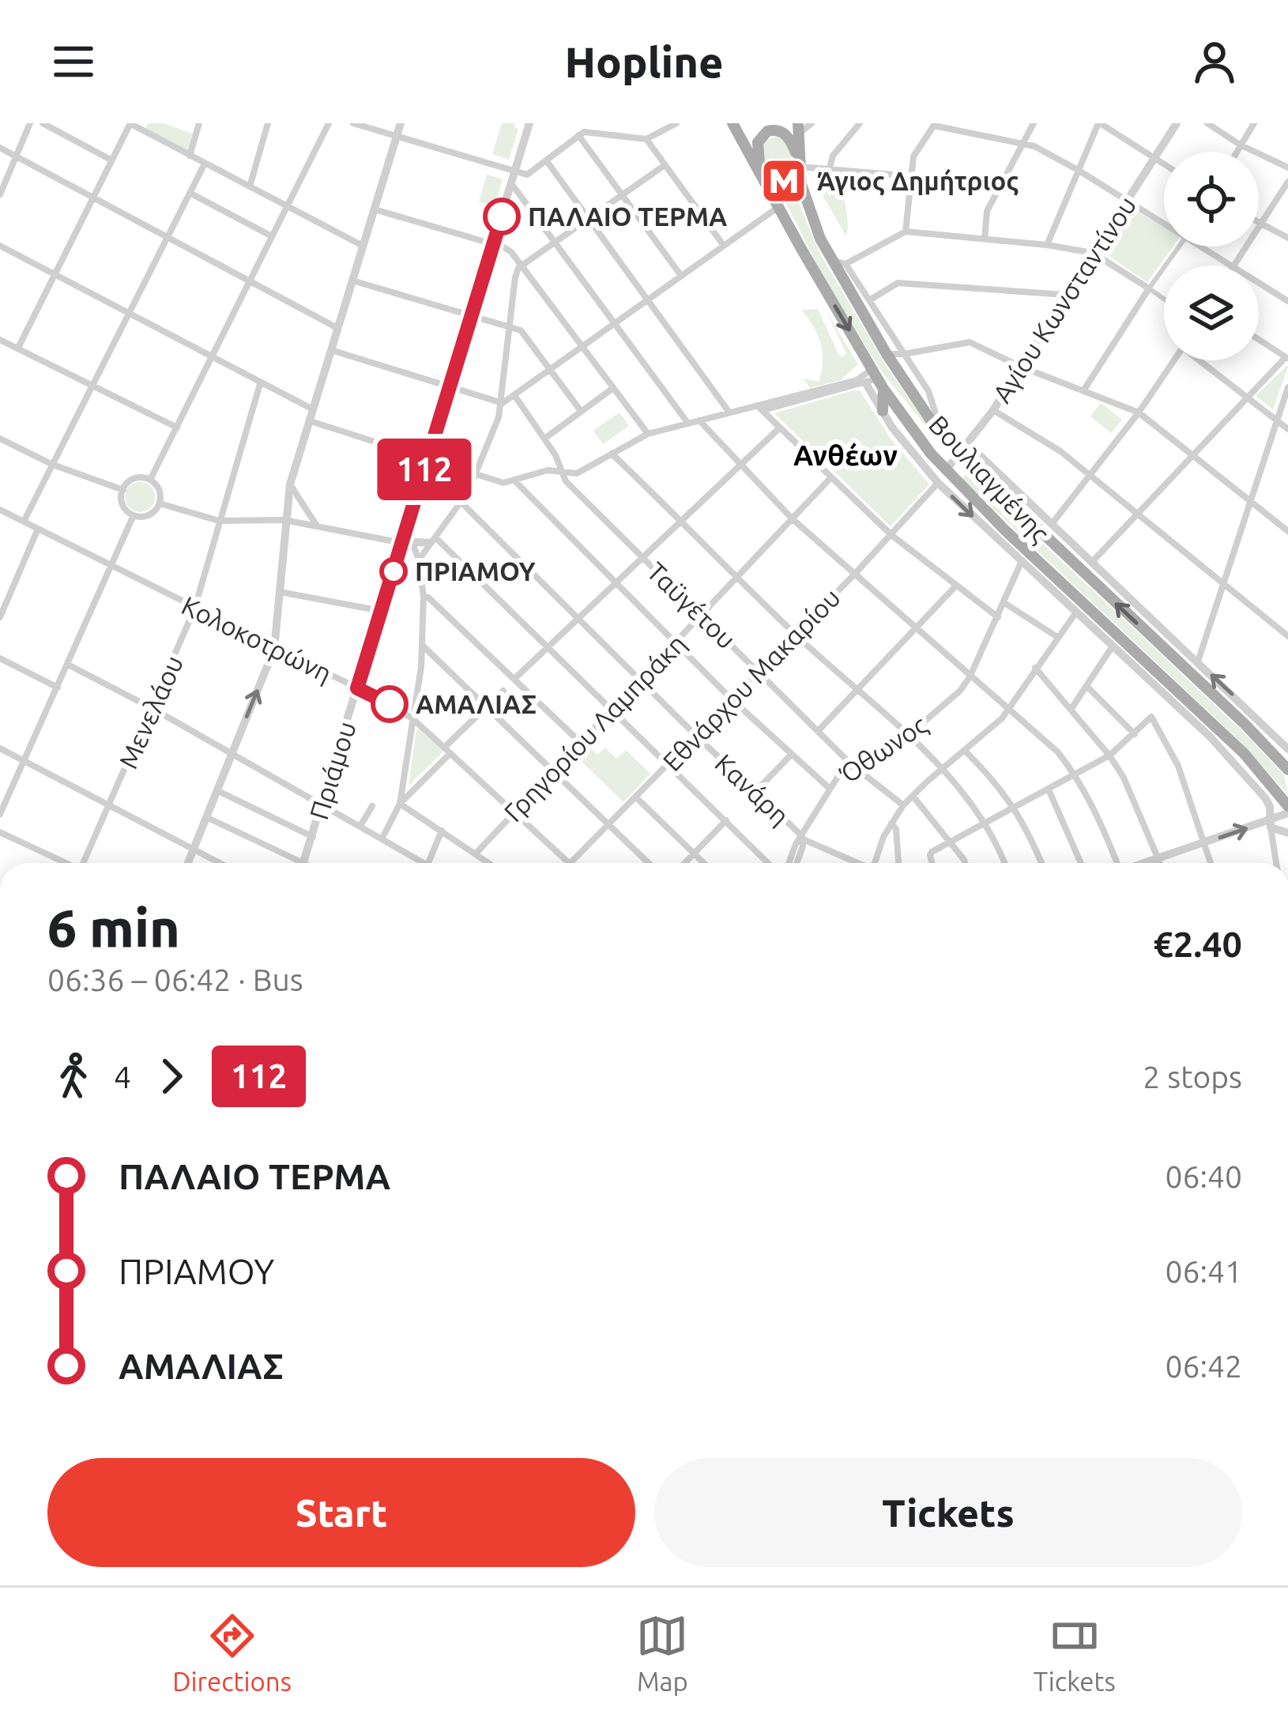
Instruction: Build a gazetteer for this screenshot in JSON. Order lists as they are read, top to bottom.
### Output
{
  "streets": {
    "main road": ["Βουλιαγμένης"],
    "street": [
      "Αγίου Κωνσταντίνου",
      "Ταϋγέτου",
      "Κολοκοτρώνη",
      "Εθνάρχου Μακαρίου",
      "Μενελάου",
      "Γρηγορίου Λαμπράκη",
      "Όθωνος",
      "Πριάμου",
      "Κανάρη"
    ]
  },
  "crossings": [
    ["Αγίου Κωνσταντίνου", "Βουλιαγμένης"],
    ["Ταϋγέτου", "Εθνάρχου Μακαρίου"],
    ["Ταϋγέτου", "Γρηγορίου Λαμπράκη"],
    ["Ταϋγέτου", "Όθωνος"],
    ["Κολοκοτρώνη", "Μενελάου"],
    ["Κολοκοτρώνη", "Γρηγορίου Λαμπράκη"],
    ["Κολοκοτρώνη", "Πριάμου"],
    ["Εθνάρχου Μακαρίου", "Κανάρη"],
    ["Γρηγορίου Λαμπράκη", "Κανάρη"],
    ["Όθωνος", "Κανάρη"]
  ],
  "districts": ["Ανθέων"],
  "places": {
    "metro station": ["Άγιος Δημήτριος"],
    "other": ["ΠΑΛΑΙΟ ΤΕΡΜΑ", "ΠΡΙΑΜΟΥ", "ΑΜΑΛΙΑΣ"]
  },
  "lines": ["bus line 112"],
  "page": {
    "header": "Hopline",
    "on_map": "112",
    "heading": ["6 min", "06:36 – 06:42 · Bus", "€2.40"],
    "legs": ["4", "112", "2 stops"],
    "list": [
      {
        "name": "ΠΑΛΑΙΟ ΤΕΡΜΑ",
        "value": "06:40"
      },
      {
        "name": "ΠΡΙΑΜΟΥ",
        "value": "06:41"
      },
      {
        "name": "ΑΜΑΛΙΑΣ",
        "value": "06:42"
      }
    ],
    "buttons": ["Start", "Tickets"],
    "tabs": ["Directions", "Map", "Tickets"]
  }
}
